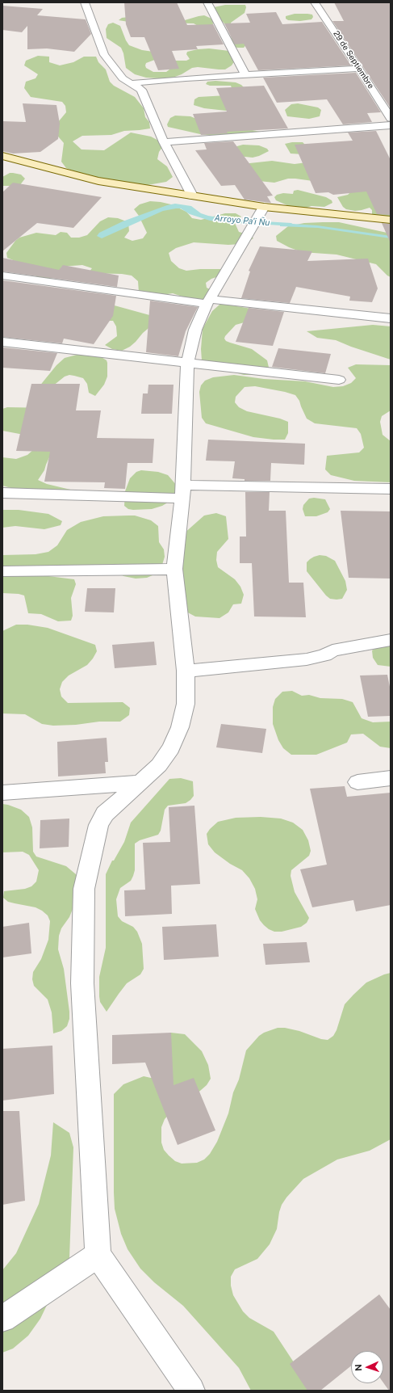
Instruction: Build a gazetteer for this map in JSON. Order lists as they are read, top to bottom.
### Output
{
  "streets": {
    "street": ["29 de Septiembre"]
  },
  "water": ["Arroyo Pa'i Ñu"],
  "north": "left"
}
